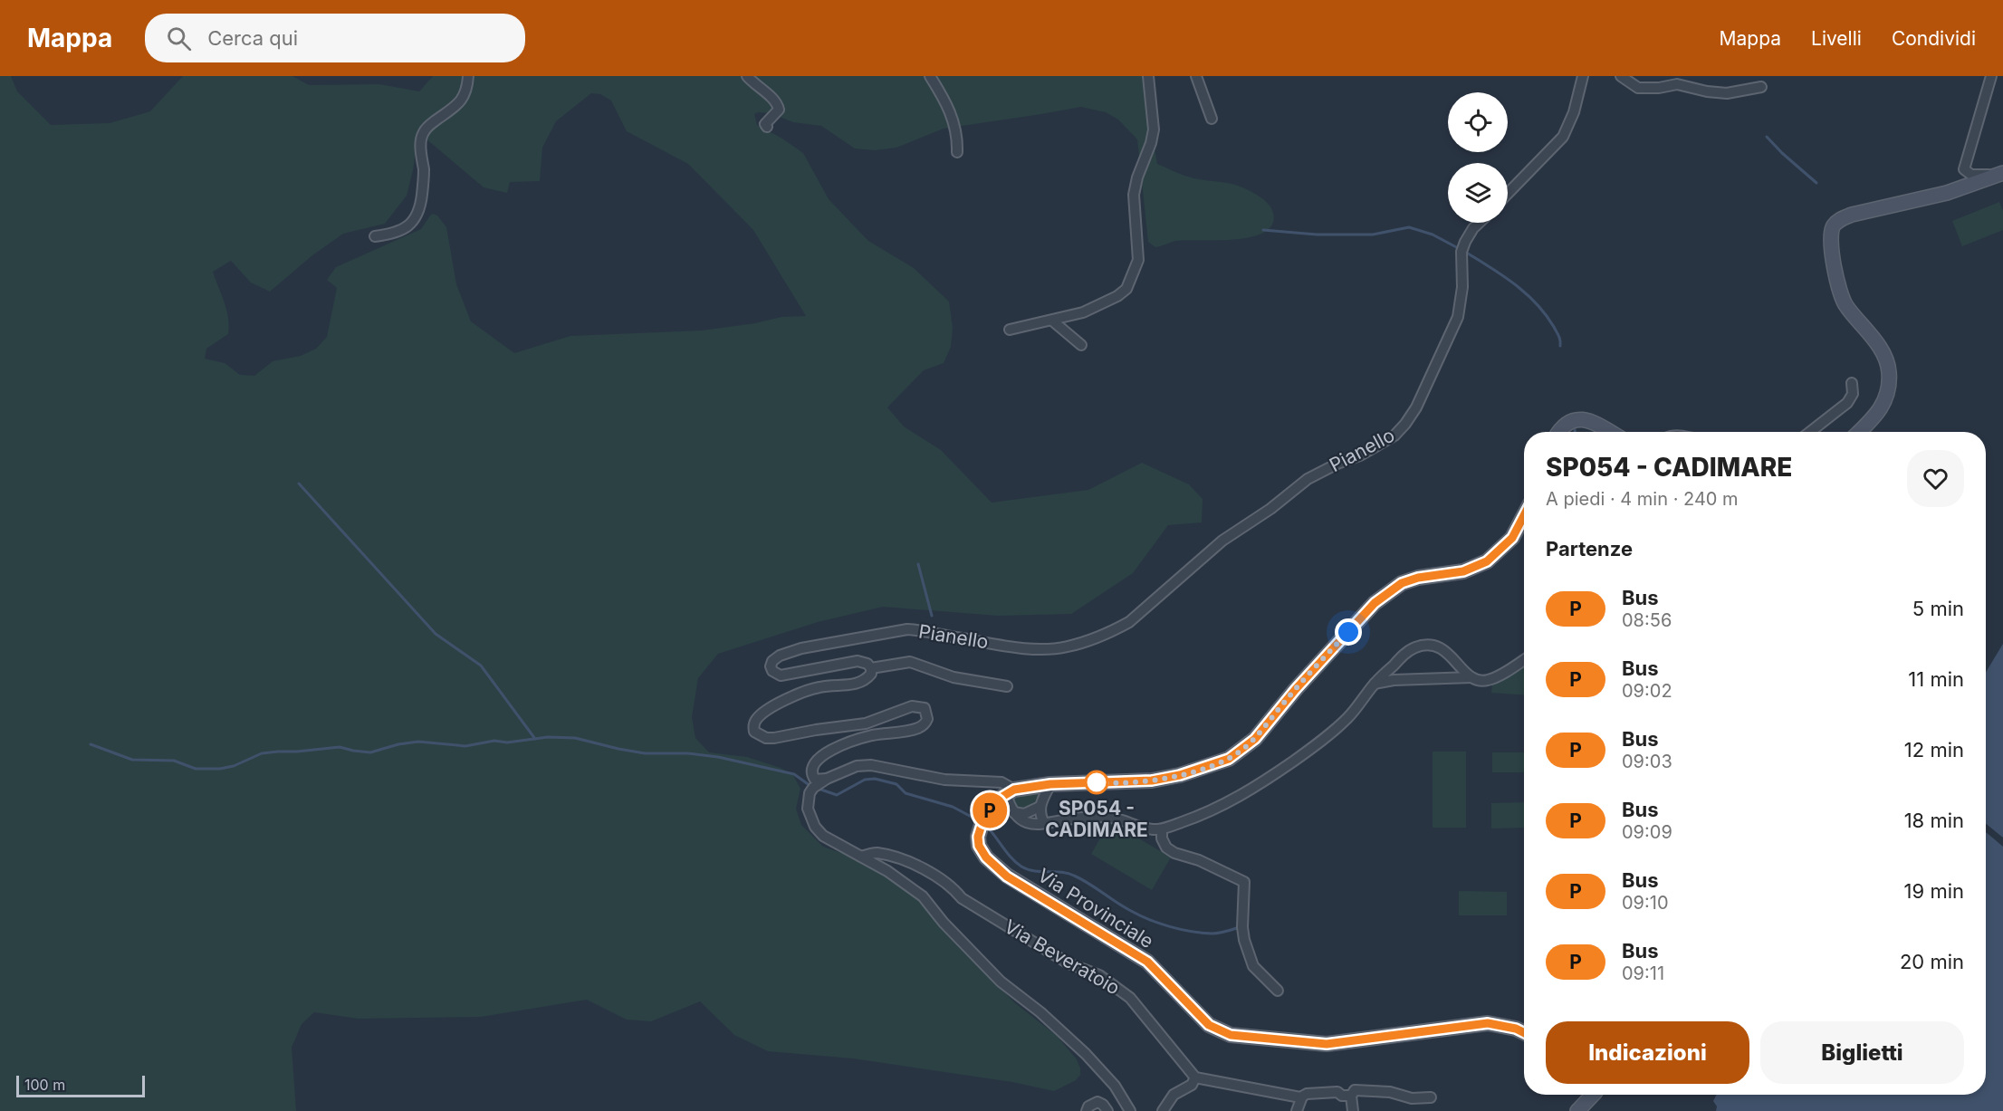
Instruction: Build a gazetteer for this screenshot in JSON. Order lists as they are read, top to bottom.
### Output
{
  "streets": {
    "main road": ["Via Provinciale"],
    "street": ["Pianello", "Via Beveratoio"]
  },
  "places": ["SP054 - CADIMARE"],
  "lines": ["bus line P"],
  "scale_bar": "100 m",
  "page": {
    "header": "Mappa",
    "search": "Cerca qui",
    "nav": ["Mappa", "Livelli", "Condividi"],
    "on_map": "P",
    "heading": [
      ["SP054 - CADIMARE", "A piedi · 4 min · 240 m"],
      "Partenze"
    ],
    "list": [
      {
        "mark": "P",
        "name": "Bus",
        "note": "08:56",
        "value": "5 min"
      },
      {
        "mark": "P",
        "name": "Bus",
        "note": "09:02",
        "value": "11 min"
      },
      {
        "mark": "P",
        "name": "Bus",
        "note": "09:03",
        "value": "12 min"
      },
      {
        "mark": "P",
        "name": "Bus",
        "note": "09:09",
        "value": "18 min"
      },
      {
        "mark": "P",
        "name": "Bus",
        "note": "09:10",
        "value": "19 min"
      },
      {
        "mark": "P",
        "name": "Bus",
        "note": "09:11",
        "value": "20 min"
      }
    ],
    "buttons": ["Indicazioni", "Biglietti"],
    "scale": "100 m"
  }
}
